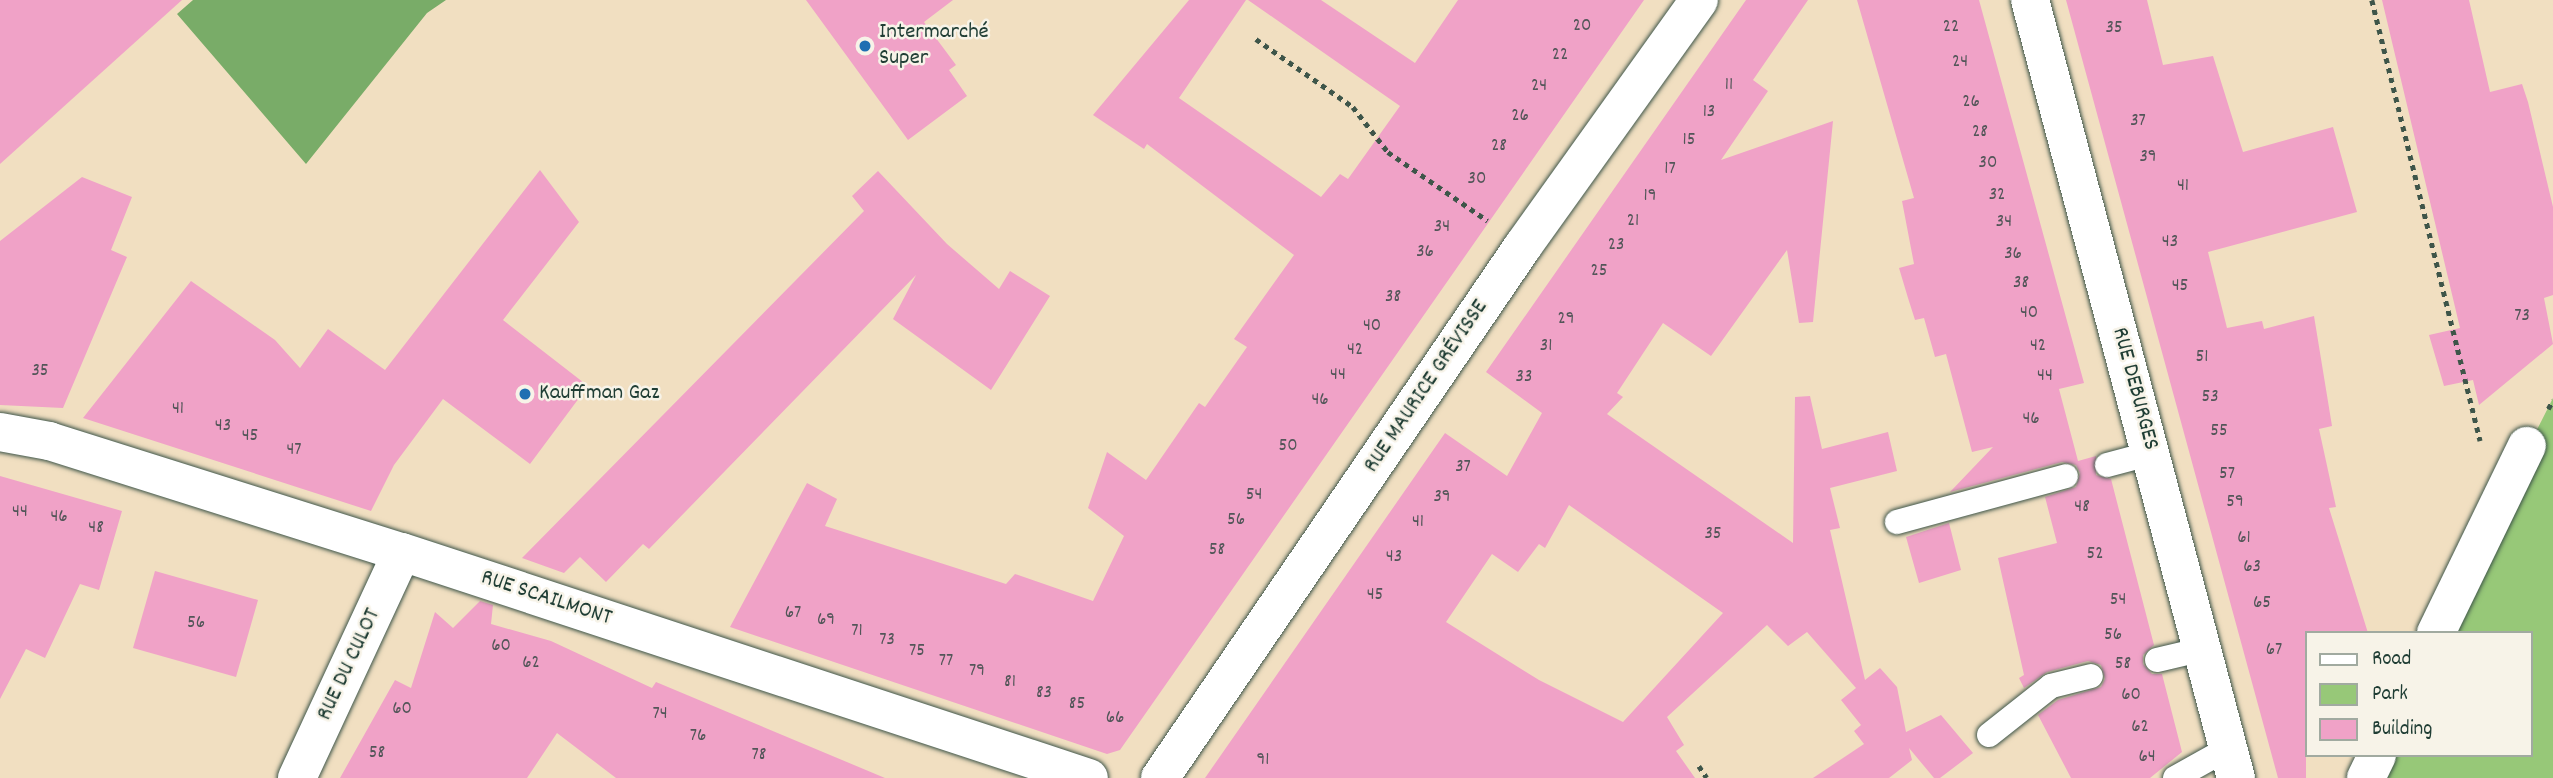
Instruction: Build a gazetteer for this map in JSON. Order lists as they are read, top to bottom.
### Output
{
  "streets": {
    "street": [
      "RUE MAURICE GRÉVISSE",
      "RUE DEBURGES",
      "RUE SCAILMONT",
      "RUE DU CULOT"
    ]
  },
  "crossings": [
    ["RUE SCAILMONT", "RUE DU CULOT"]
  ],
  "places": ["Intermarché Super", "Kauffman Gaz"],
  "house_numbers": [
    "20",
    "22",
    "35",
    "22",
    "24",
    "11",
    "24",
    "26",
    "13",
    "26",
    "37",
    "28",
    "15",
    "28",
    "39",
    "30",
    "17",
    "30",
    "41",
    "32",
    "19",
    "21",
    "34",
    "34",
    "43",
    "23",
    "36",
    "36",
    "25",
    "38",
    "45",
    "38",
    "40",
    "73",
    "29",
    "40",
    "31",
    "42",
    "42",
    "51",
    "35",
    "44",
    "44",
    "33",
    "53",
    "46",
    "41",
    "46",
    "43",
    "55",
    "45",
    "50",
    "47",
    "37",
    "57",
    "54",
    "39",
    "59",
    "48",
    "44",
    "46",
    "56",
    "41",
    "48",
    "35",
    "61",
    "58",
    "52",
    "43",
    "63",
    "45",
    "54",
    "65",
    "67",
    "69",
    "56",
    "71",
    "56",
    "73",
    "60",
    "67",
    "75",
    "77",
    "62",
    "58",
    "79",
    "81",
    "83",
    "60",
    "85",
    "60",
    "74",
    "66",
    "62",
    "76",
    "58",
    "78",
    "64",
    "91"
  ],
  "legend": ["Road", "Park", "Building"]
}
